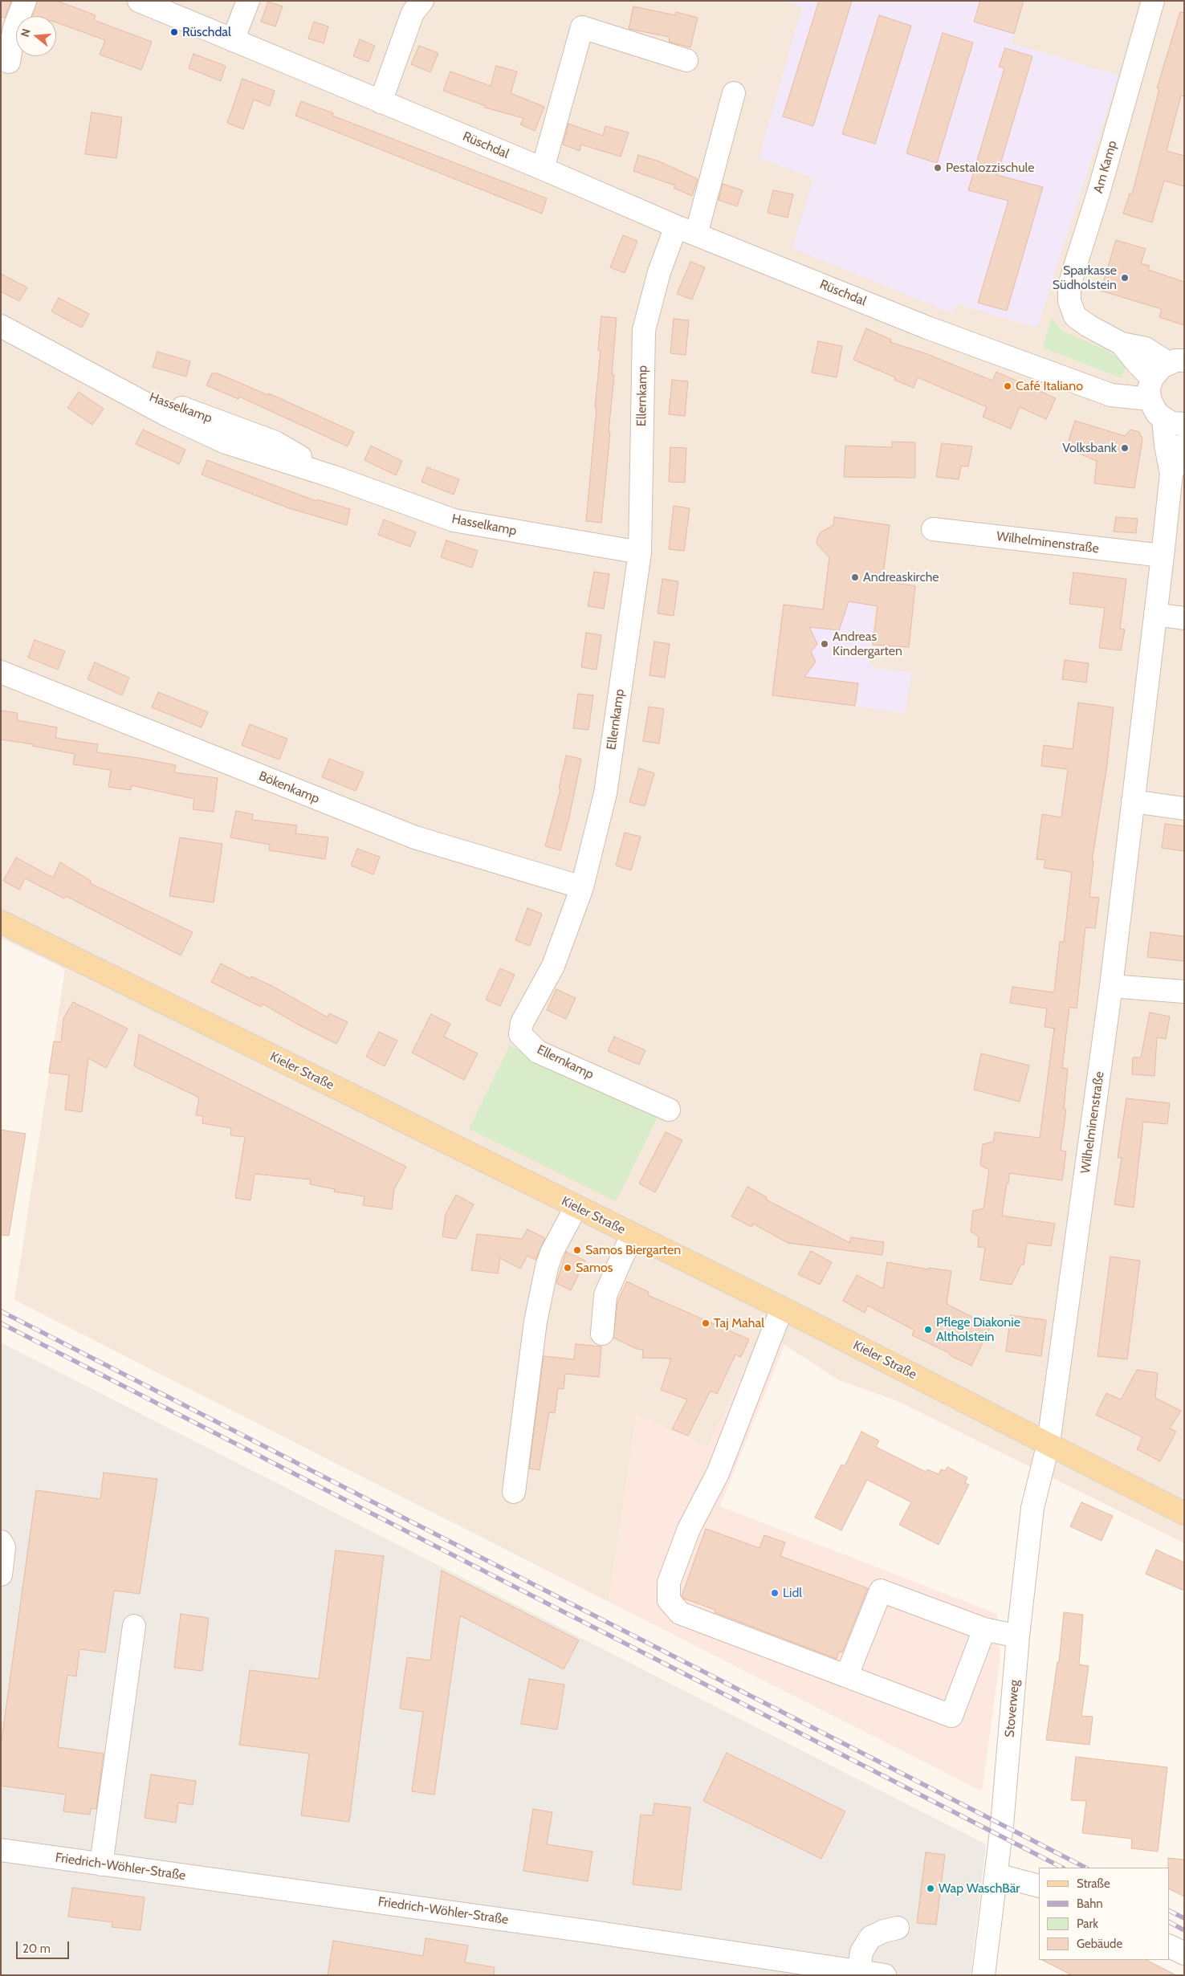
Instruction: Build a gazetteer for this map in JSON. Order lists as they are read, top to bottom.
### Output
{
  "streets": {
    "main road": ["Kieler Straße"],
    "street": [
      "Rüschdal",
      "Am Kamp",
      "Ellernkamp",
      "Hasselkamp",
      "Wilhelminenstraße",
      "Bökenkamp",
      "Stoverweg",
      "Friedrich-Wöhler-Straße"
    ]
  },
  "crossings": [
    ["Rüschdal", "Ellernkamp"],
    ["Ellernkamp", "Hasselkamp"],
    ["Ellernkamp", "Bökenkamp"],
    ["Wilhelminenstraße", "Kieler Straße"],
    ["Wilhelminenstraße", "Stoverweg"],
    ["Kieler Straße", "Stoverweg"]
  ],
  "places": [
    "Rüschdal",
    "Pestalozzischule",
    "Sparkasse Südholstein",
    "Café Italiano",
    "Volksbank",
    "Andreaskirche",
    "Andreas Kindergarten",
    "Samos Biergarten",
    "Samos",
    "Taj Mahal",
    "Pflege Diakonie Altholstein",
    "Lidl",
    "Wap WaschBär"
  ],
  "legend": [
    "Straße",
    "Bahn",
    "Park",
    "Gebäude"
  ],
  "scale_bar": "20 m",
  "north": "left"
}
